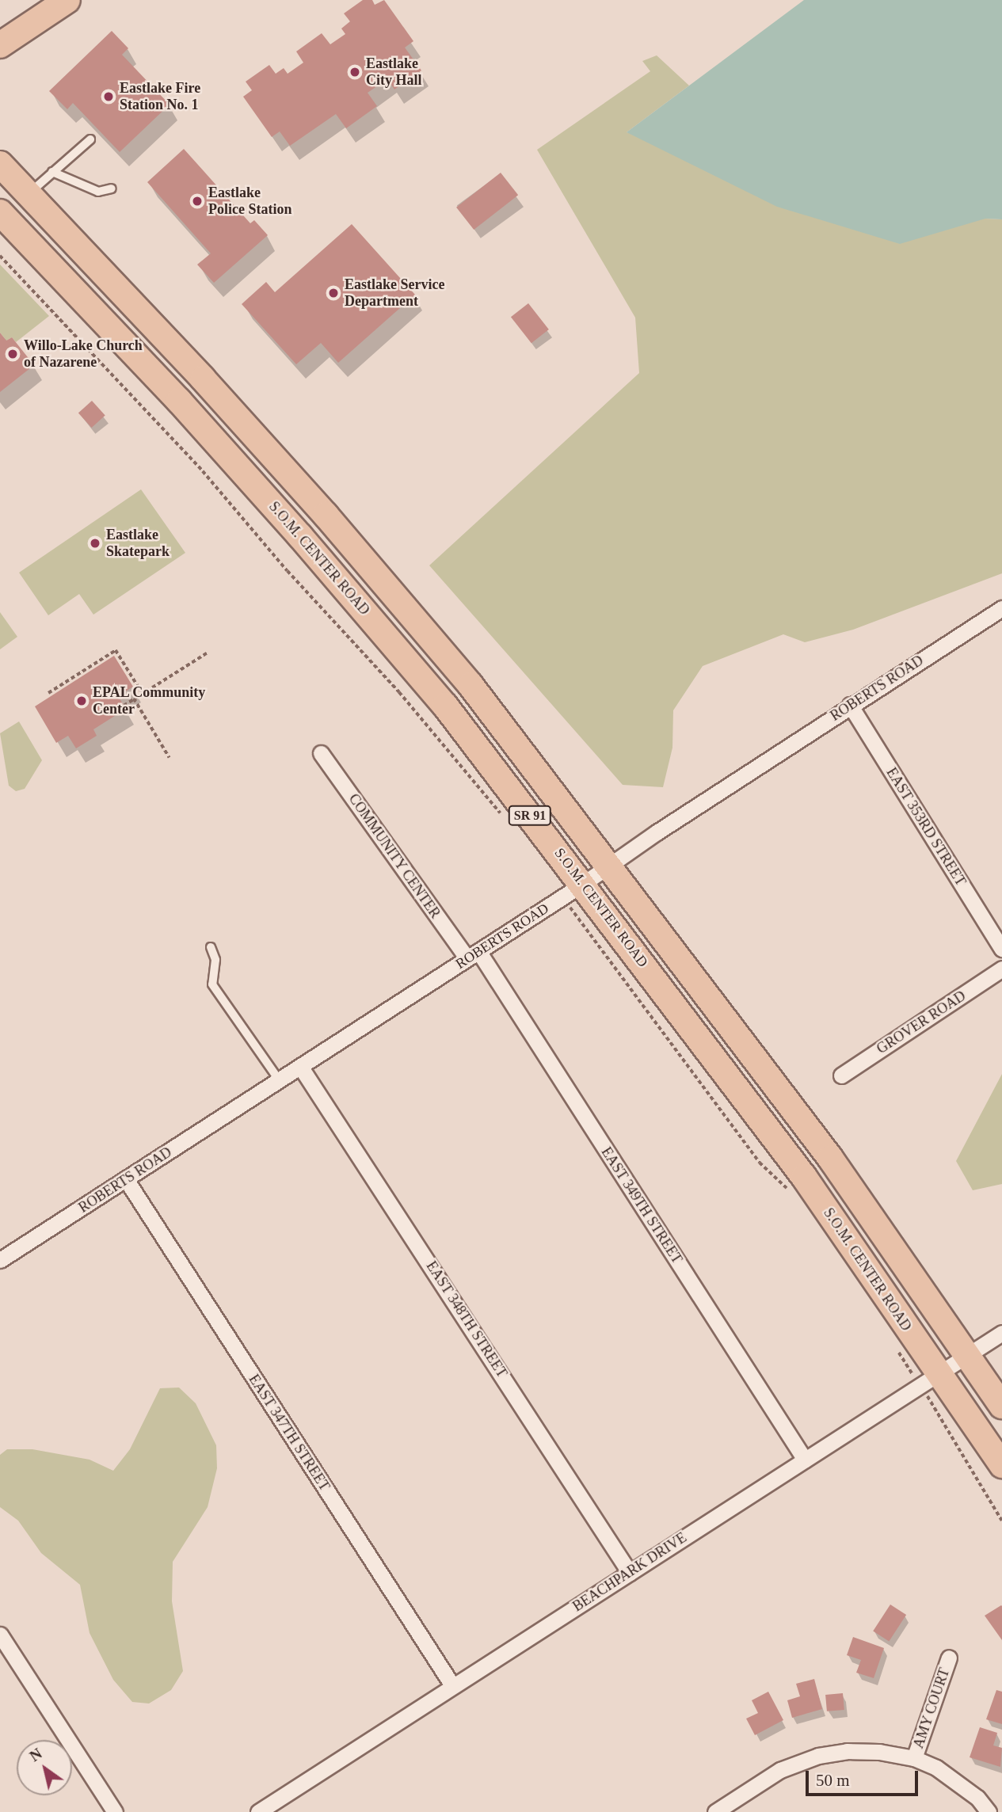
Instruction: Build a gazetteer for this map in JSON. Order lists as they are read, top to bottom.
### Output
{
  "streets": {
    "main road": ["S.O.M. CENTER ROAD", "SR 91"],
    "street": [
      "ROBERTS ROAD",
      "EAST 353RD STREET",
      "COMMUNITY CENTER",
      "GROVER ROAD",
      "EAST 349TH STREET",
      "EAST 348TH STREET",
      "EAST 347TH STREET",
      "BEACHPARK DRIVE",
      "AMY COURT"
    ]
  },
  "crossings": [
    ["S.O.M. CENTER ROAD", "ROBERTS ROAD"],
    ["S.O.M. CENTER ROAD", "BEACHPARK DRIVE"],
    ["ROBERTS ROAD", "SR 91"],
    ["ROBERTS ROAD", "EAST 353RD STREET"],
    ["ROBERTS ROAD", "COMMUNITY CENTER"],
    ["ROBERTS ROAD", "EAST 349TH STREET"],
    ["ROBERTS ROAD", "EAST 348TH STREET"],
    ["ROBERTS ROAD", "EAST 347TH STREET"],
    ["SR 91", "BEACHPARK DRIVE"],
    ["COMMUNITY CENTER", "EAST 349TH STREET"],
    ["EAST 349TH STREET", "BEACHPARK DRIVE"],
    ["EAST 348TH STREET", "BEACHPARK DRIVE"],
    ["EAST 347TH STREET", "BEACHPARK DRIVE"]
  ],
  "places": [
    "Eastlake City Hall",
    "Eastlake Fire Station No. 1",
    "Eastlake Police Station",
    "Eastlake Service Department",
    "Willo-Lake Church of Nazarene",
    "Eastlake Skatepark",
    "EPAL Community Center"
  ],
  "scale_bar": "50 m",
  "north": "top left"
}
